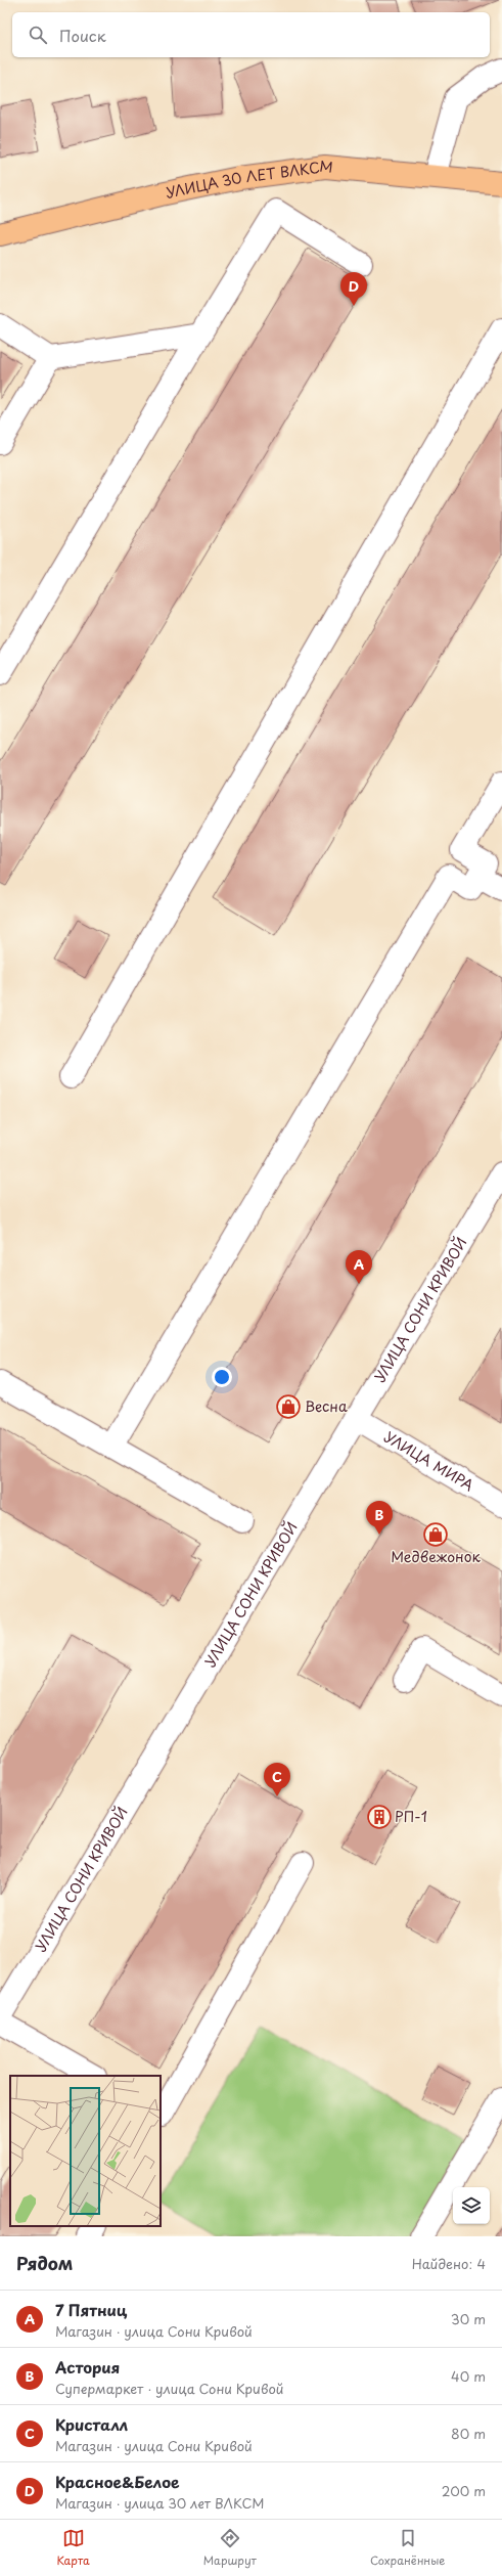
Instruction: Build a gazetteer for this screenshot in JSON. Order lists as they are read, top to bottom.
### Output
{
  "streets": {
    "main road": ["УЛИЦА 30 ЛЕТ ВЛКСМ"],
    "street": ["УЛИЦА СОНИ КРИВОЙ", "УЛИЦА МИРА"]
  },
  "crossings": [
    ["УЛИЦА СОНИ КРИВОЙ", "УЛИЦА МИРА"]
  ],
  "places": {
    "shop": ["Весна", "Медвежонок"],
    "building": ["РП-1"]
  },
  "page": {
    "search": "Поиск",
    "pins": [
      "D",
      "A",
      "B",
      "C"
    ],
    "heading": ["Рядом", "Найдено: 4"],
    "list": [
      {
        "mark": "A",
        "name": "7 Пятниц",
        "note": "Магазин · улица Сони Кривой",
        "value": "30 m"
      },
      {
        "mark": "B",
        "name": "Астория",
        "note": "Супермаркет · улица Сони Кривой",
        "value": "40 m"
      },
      {
        "mark": "C",
        "name": "Кристалл",
        "note": "Магазин · улица Сони Кривой",
        "value": "80 m"
      },
      {
        "mark": "D",
        "name": "Красное&Белое",
        "note": "Магазин · улица 30 лет ВЛКСМ",
        "value": "200 m"
      }
    ],
    "nav": ["Карта", "Маршрут", "Сохранённые"]
  }
}
